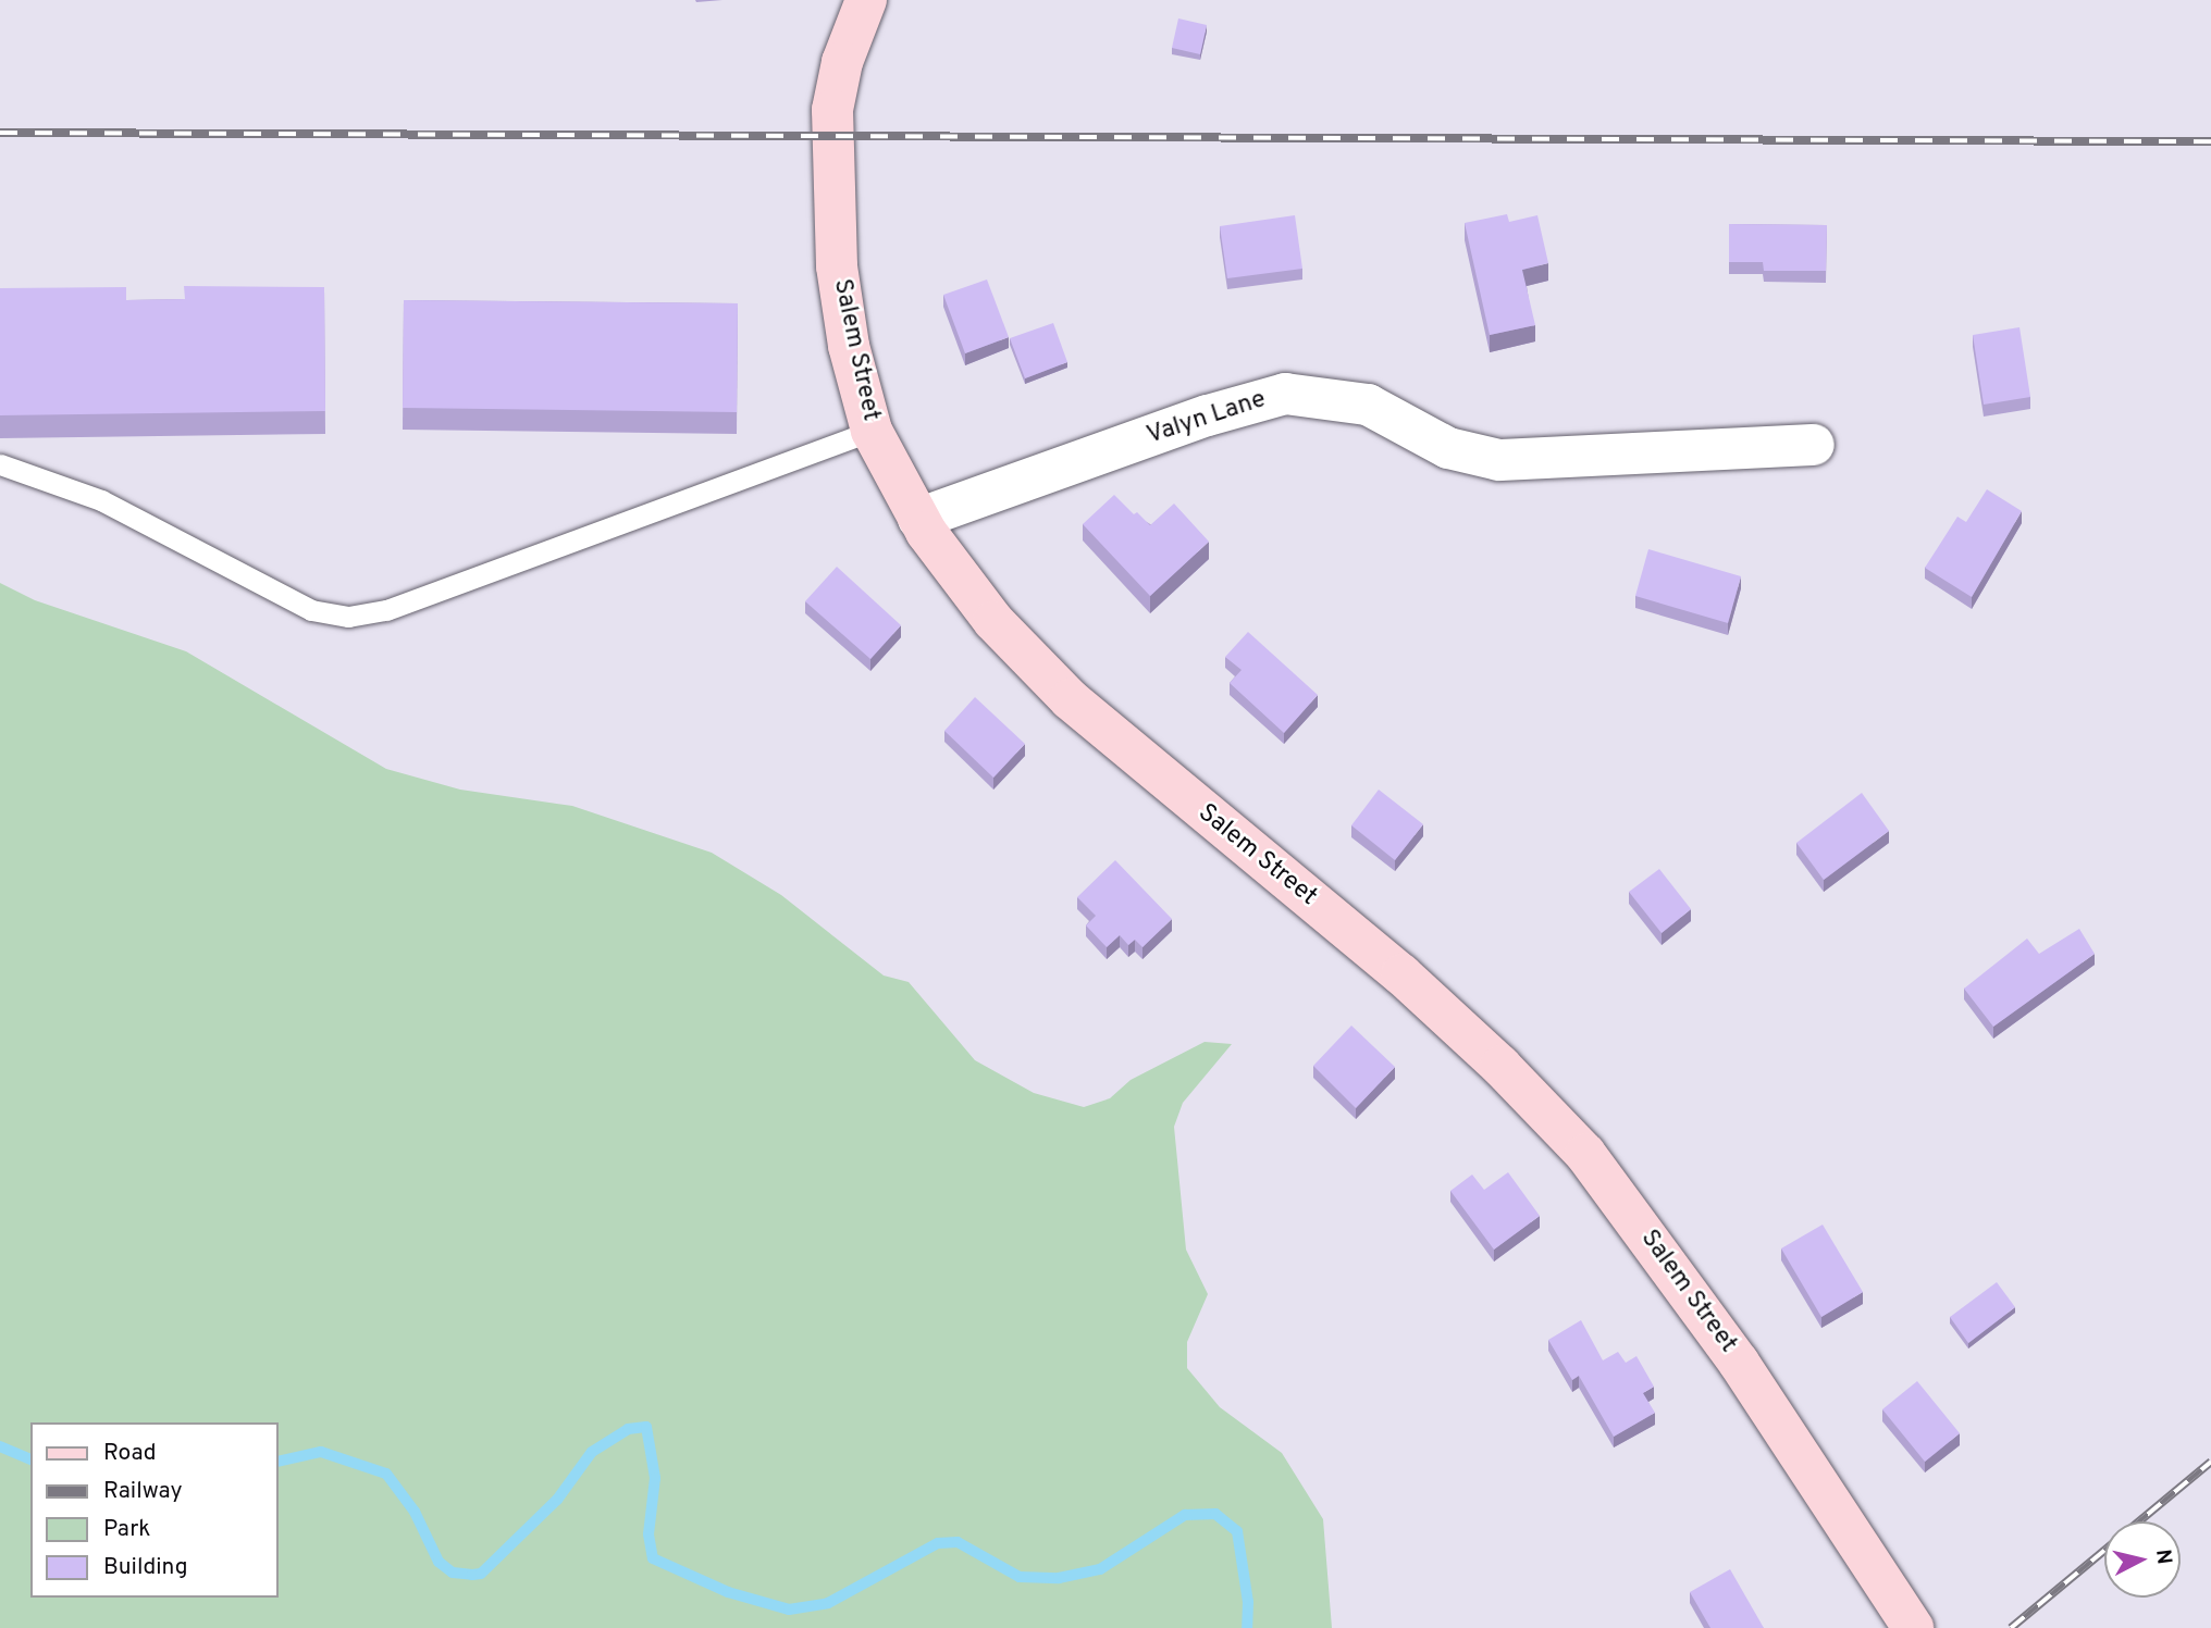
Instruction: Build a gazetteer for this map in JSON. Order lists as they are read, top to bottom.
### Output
{
  "streets": {
    "street": ["Salem Street", "Valyn Lane"]
  },
  "crossings": [
    ["Salem Street", "Valyn Lane"]
  ],
  "legend": [
    "Road",
    "Railway",
    "Park",
    "Building"
  ],
  "north": "right"
}
